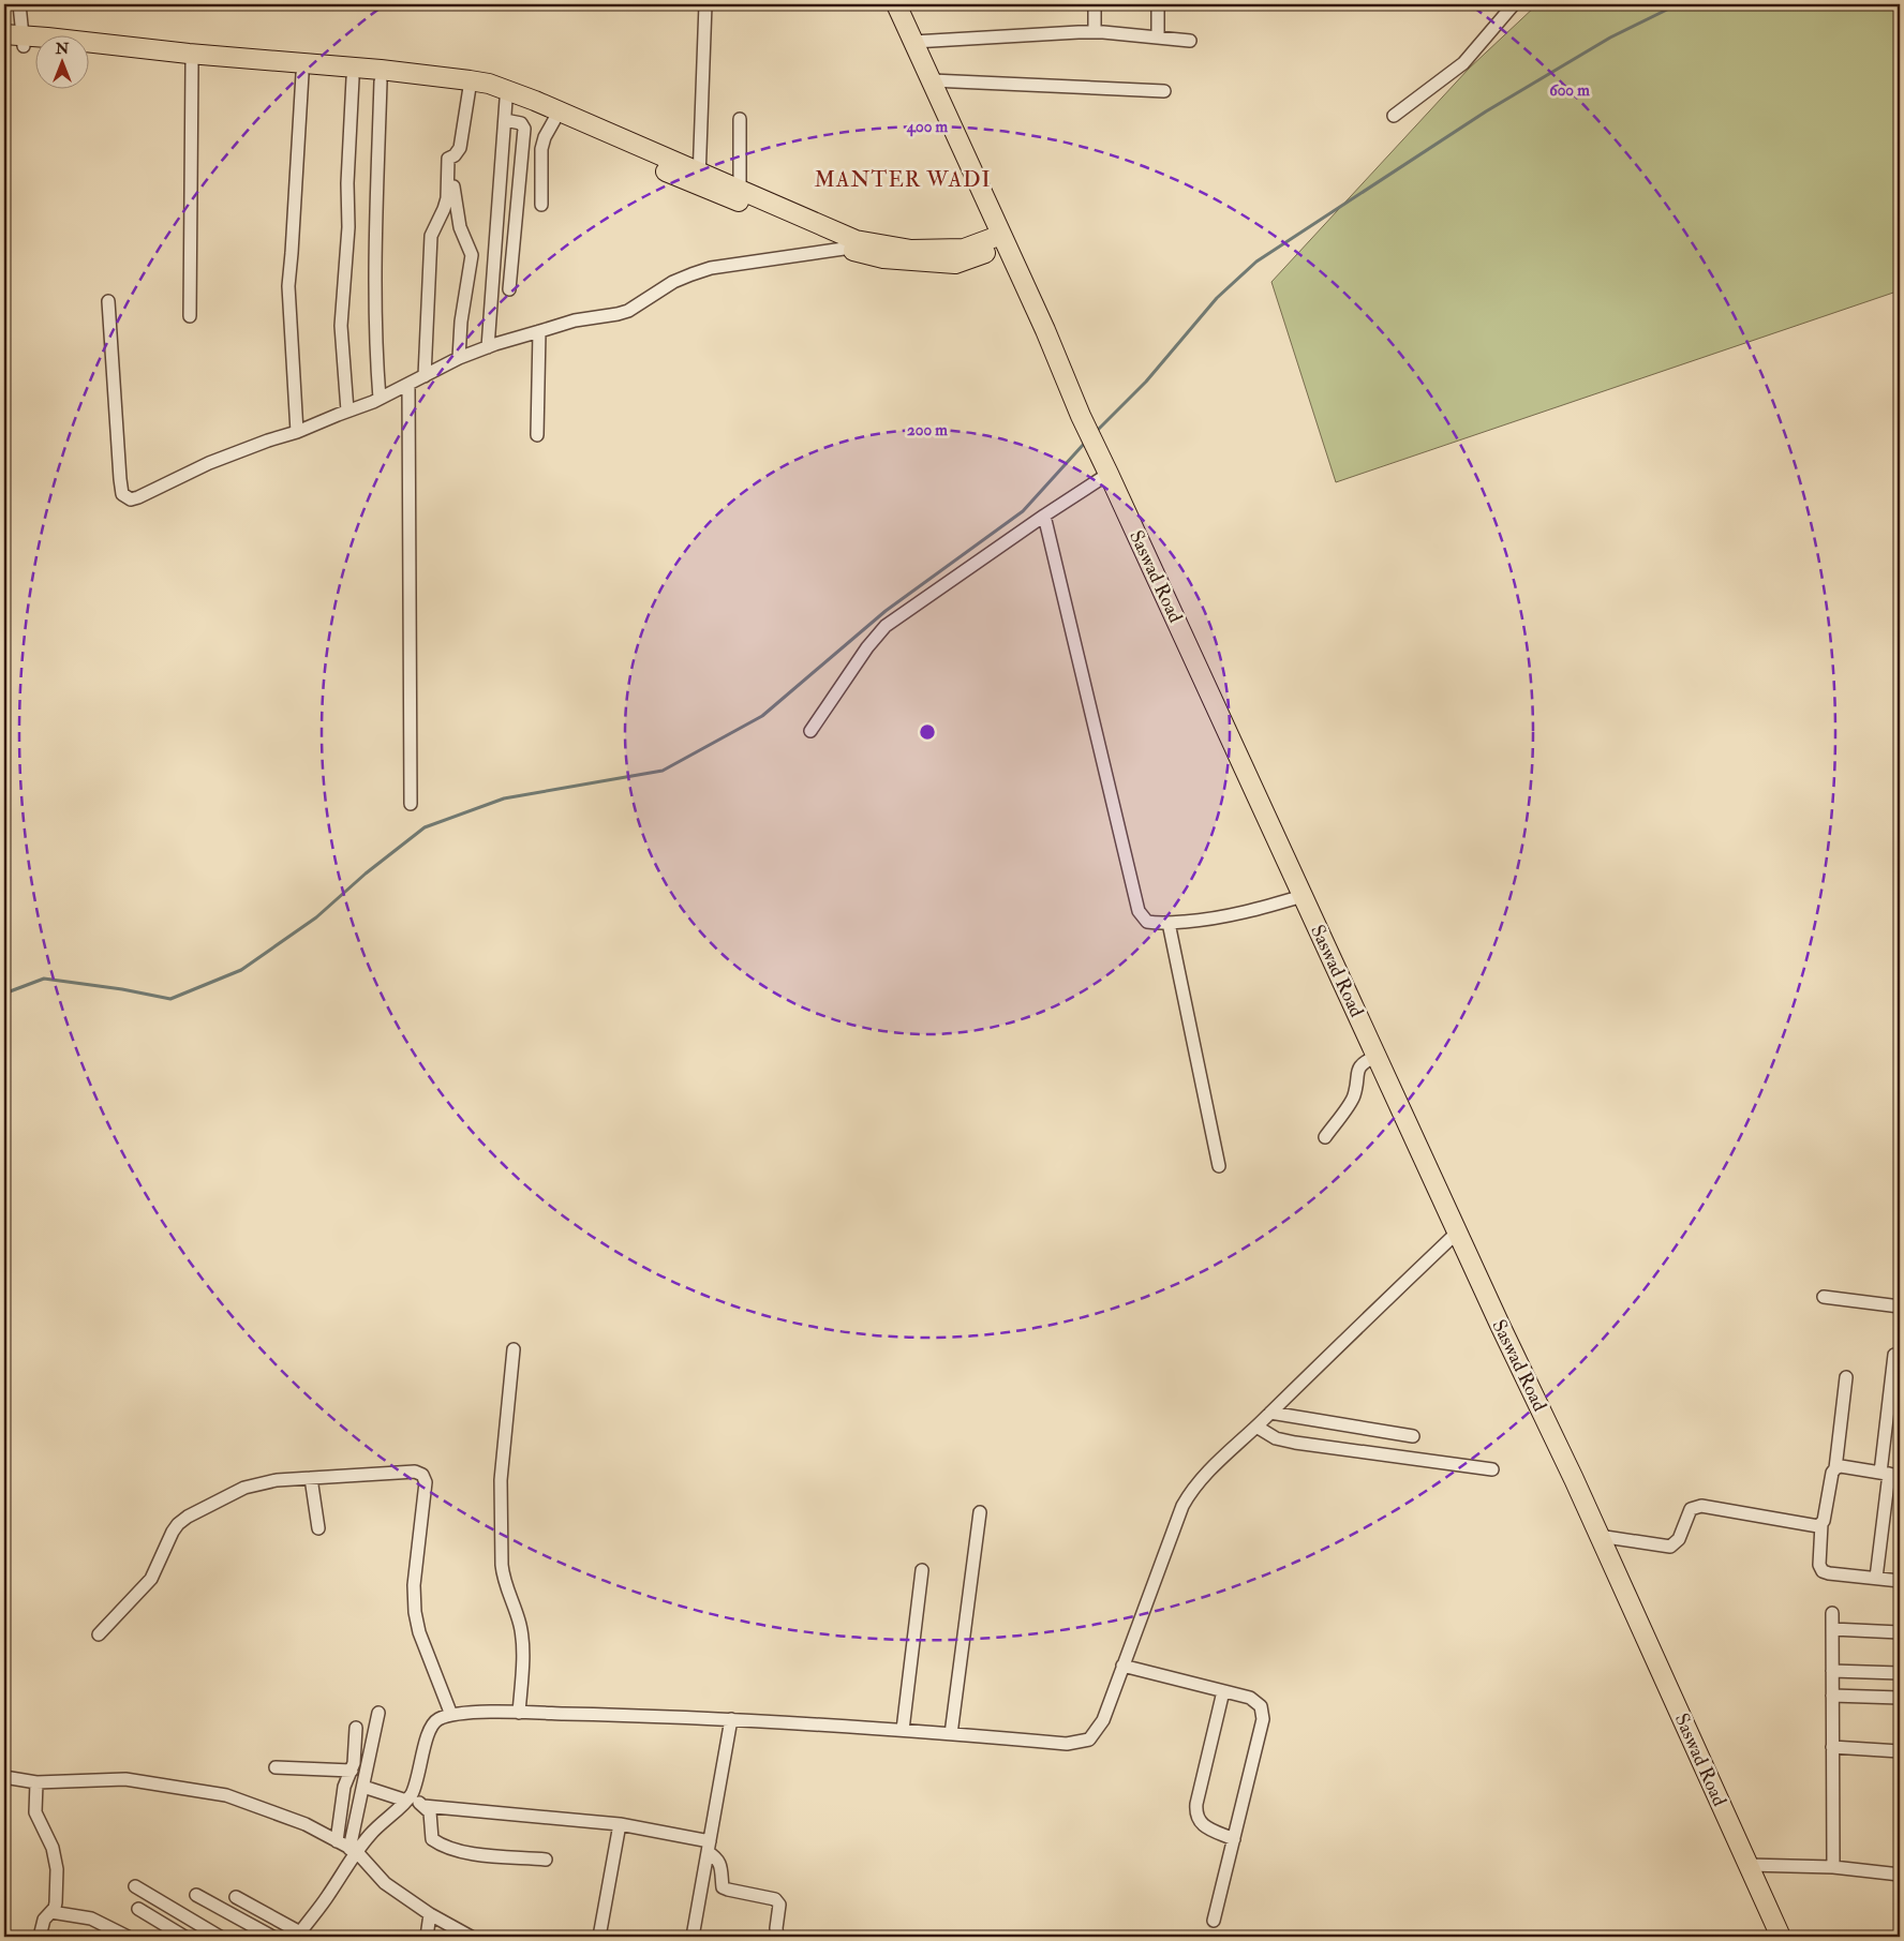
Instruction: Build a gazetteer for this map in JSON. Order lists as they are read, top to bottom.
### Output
{
  "streets": {
    "highway": ["Saswad Road"]
  },
  "districts": ["MANTER WADI"],
  "north": "top",
  "rings": ["600 m", "400 m", "200 m"]
}
